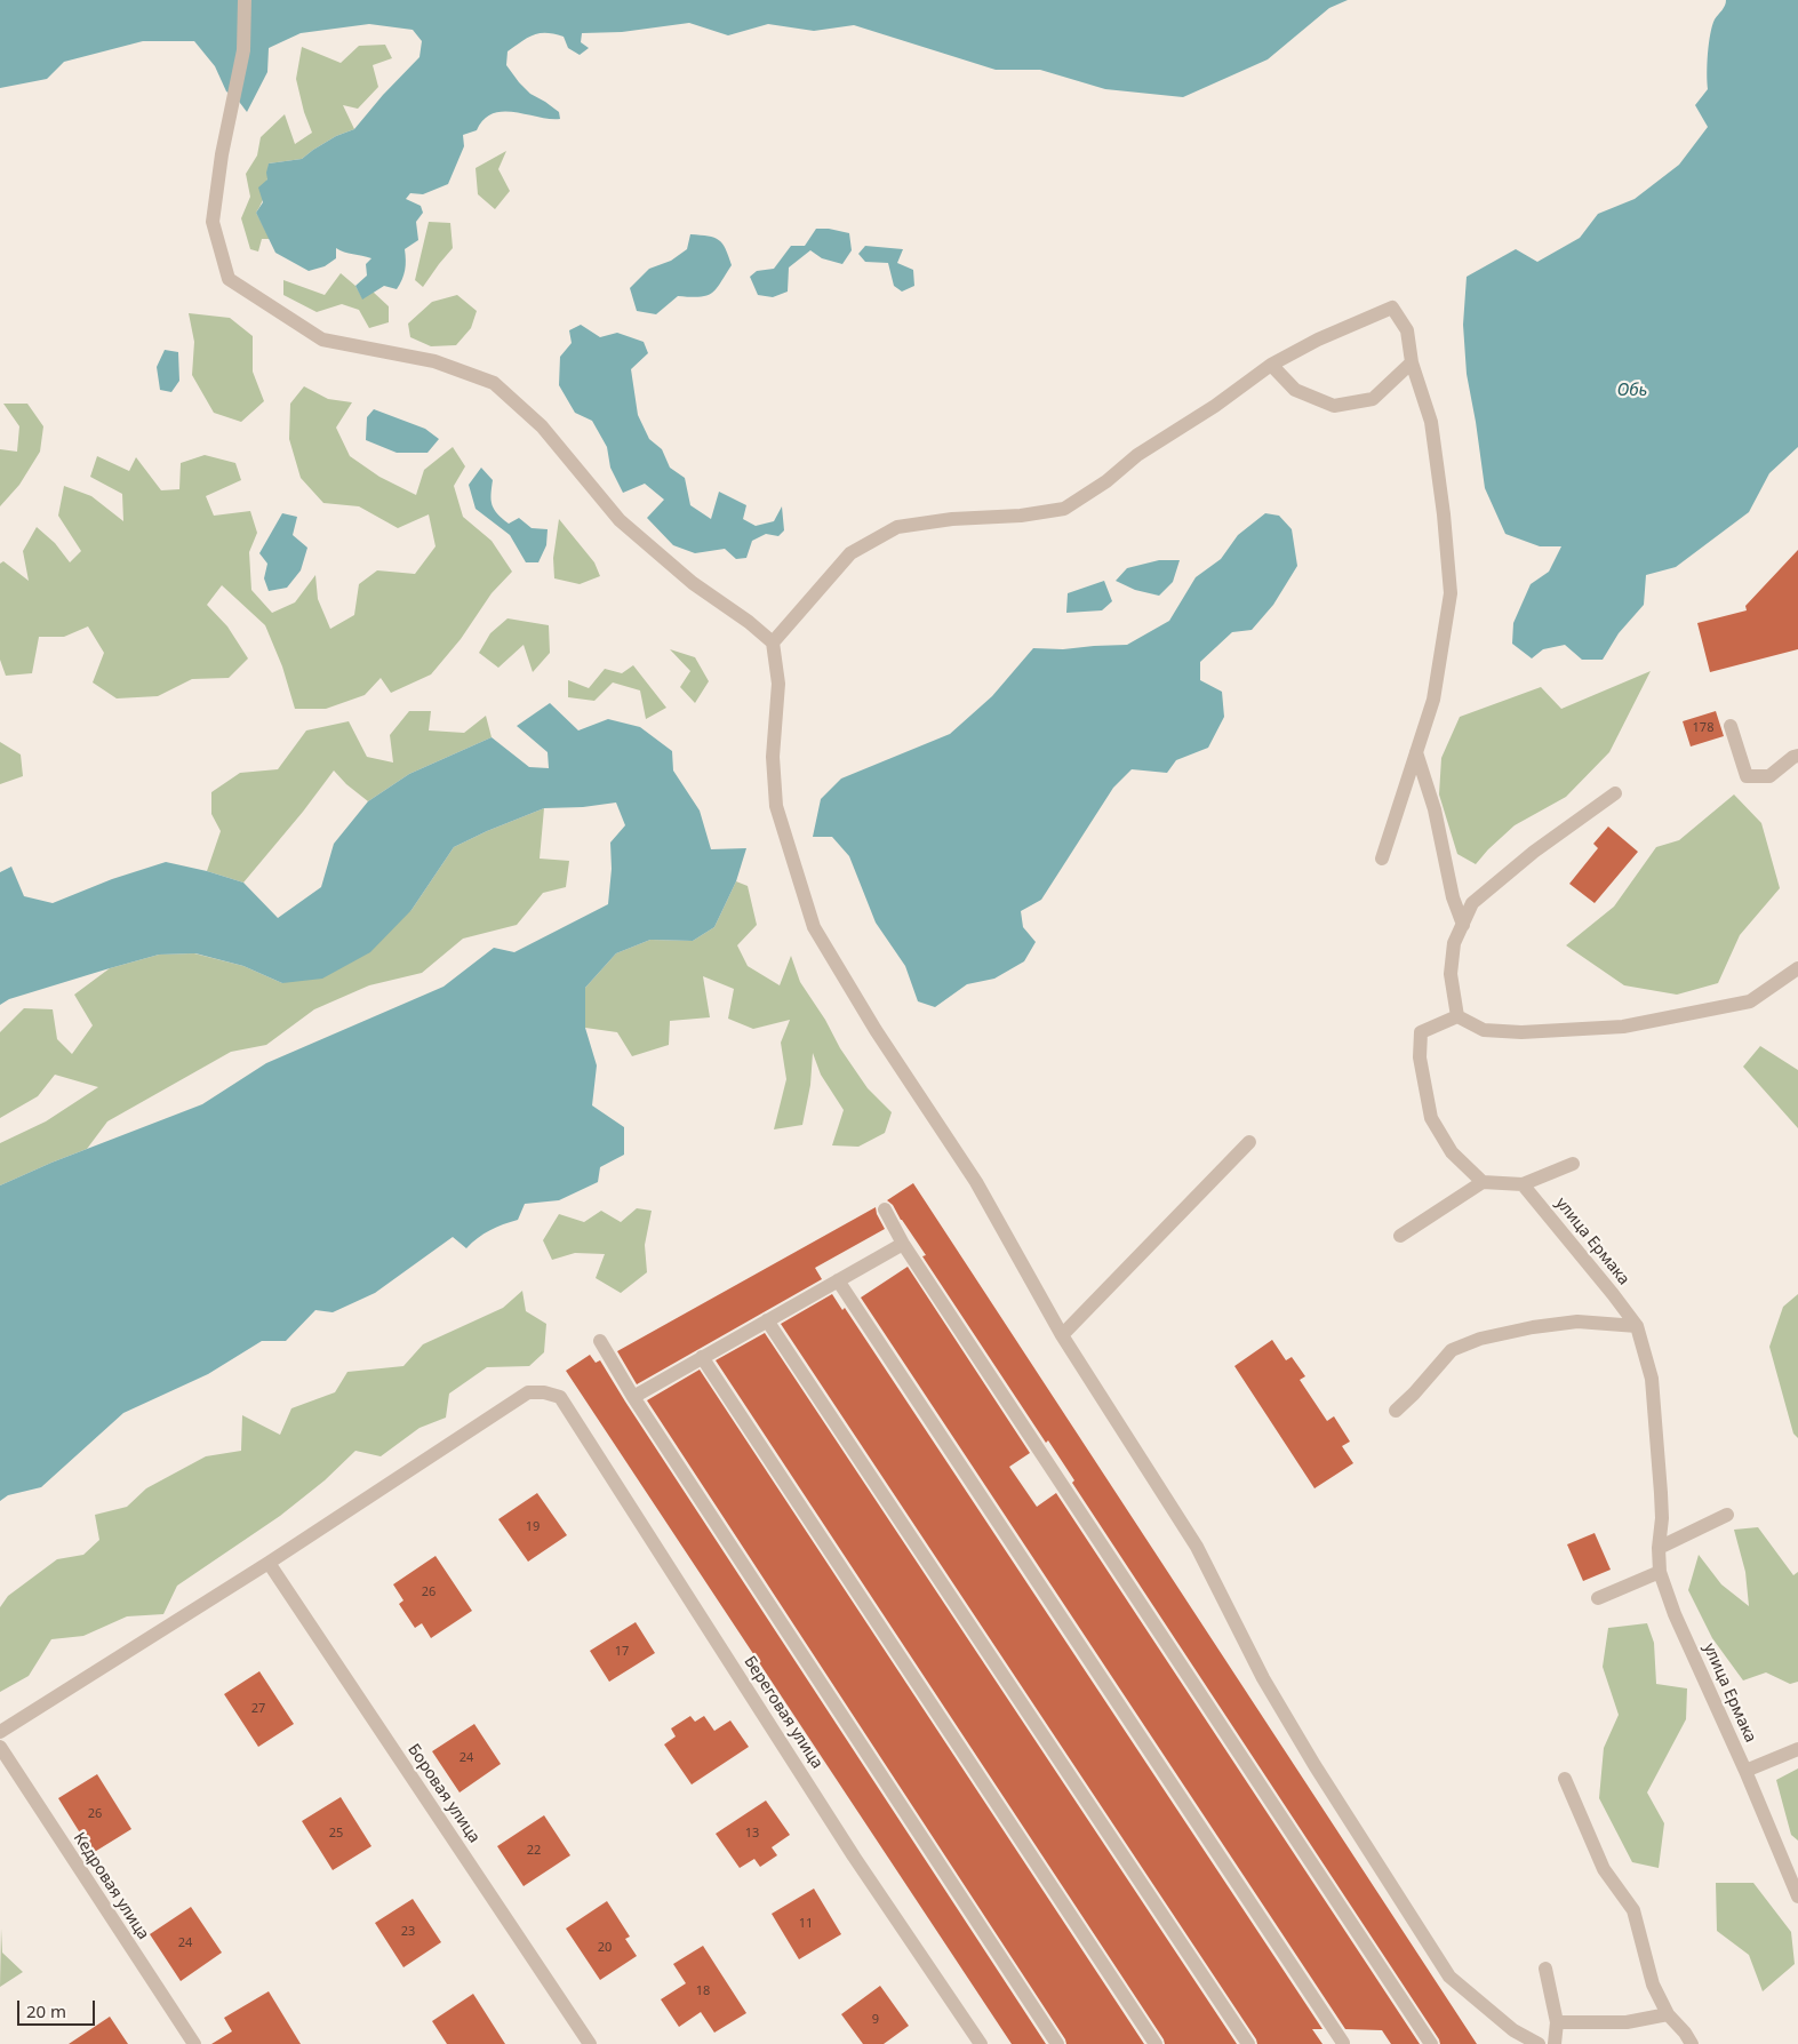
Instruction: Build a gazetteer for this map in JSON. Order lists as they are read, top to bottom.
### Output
{
  "streets": {
    "street": [
      "улица Ермака",
      "Береговая улица",
      "Боровая улица",
      "Кедровая улица"
    ]
  },
  "crossings": [
    ["Береговая улица", "Боровая улица"]
  ],
  "water": ["Обь"],
  "house_numbers": [
    "178",
    "19",
    "26",
    "17",
    "27",
    "24",
    "26",
    "25",
    "13",
    "22",
    "11",
    "23",
    "24",
    "20",
    "18",
    "9"
  ],
  "scale_bar": "20 m"
}
